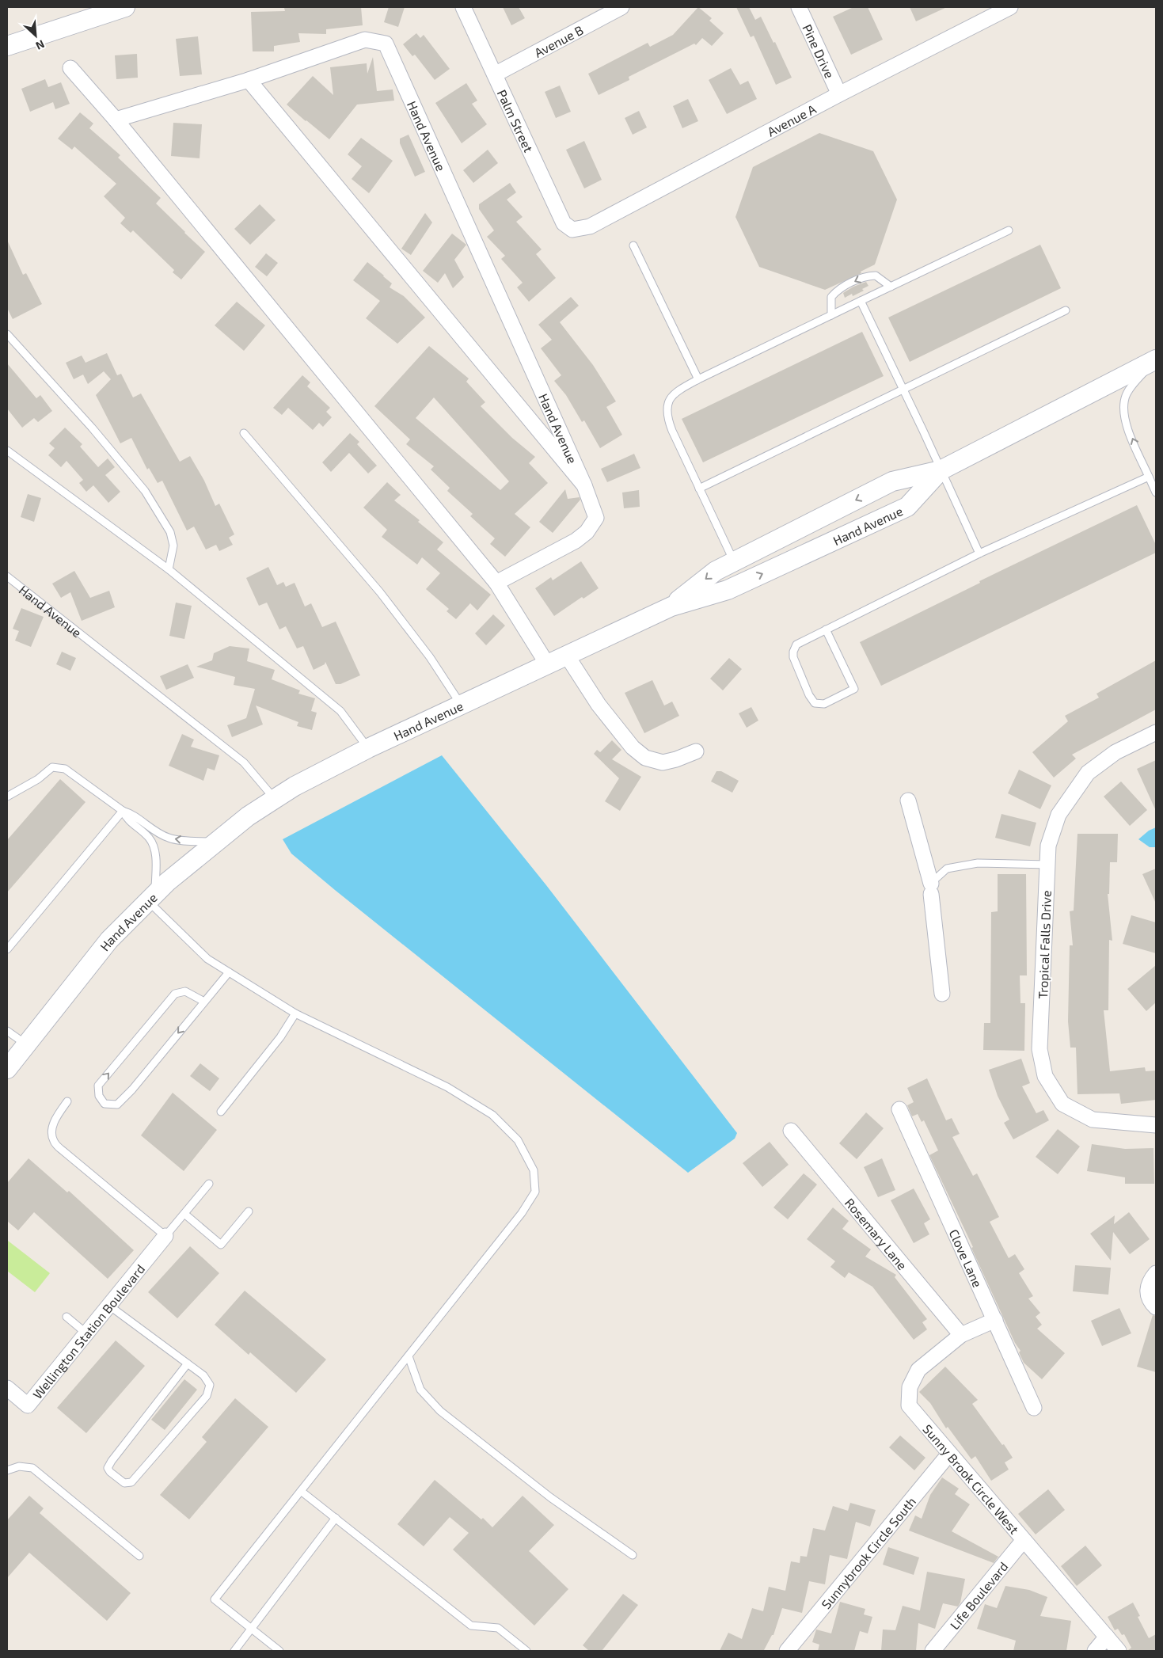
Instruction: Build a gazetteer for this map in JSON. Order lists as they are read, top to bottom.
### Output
{
  "streets": {
    "street": [
      "Avenue B",
      "Pine Drive",
      "Palm Street",
      "Avenue A",
      "Hand Avenue",
      "Tropical Falls Drive",
      "Rosemary Lane",
      "Clove Lane",
      "Wellington Station Boulevard",
      "Sunny Brook Circle West",
      "Sunnybrook Circle South",
      "Life Boulevard"
    ]
  },
  "crossings": [
    ["Avenue B", "Palm Street"],
    ["Pine Drive", "Avenue A"],
    ["Palm Street", "Avenue A"],
    ["Rosemary Lane", "Sunny Brook Circle West"],
    ["Clove Lane", "Sunny Brook Circle West"],
    ["Sunny Brook Circle West", "Sunnybrook Circle South"],
    ["Sunny Brook Circle West", "Life Boulevard"]
  ],
  "north": "bottom right"
}
